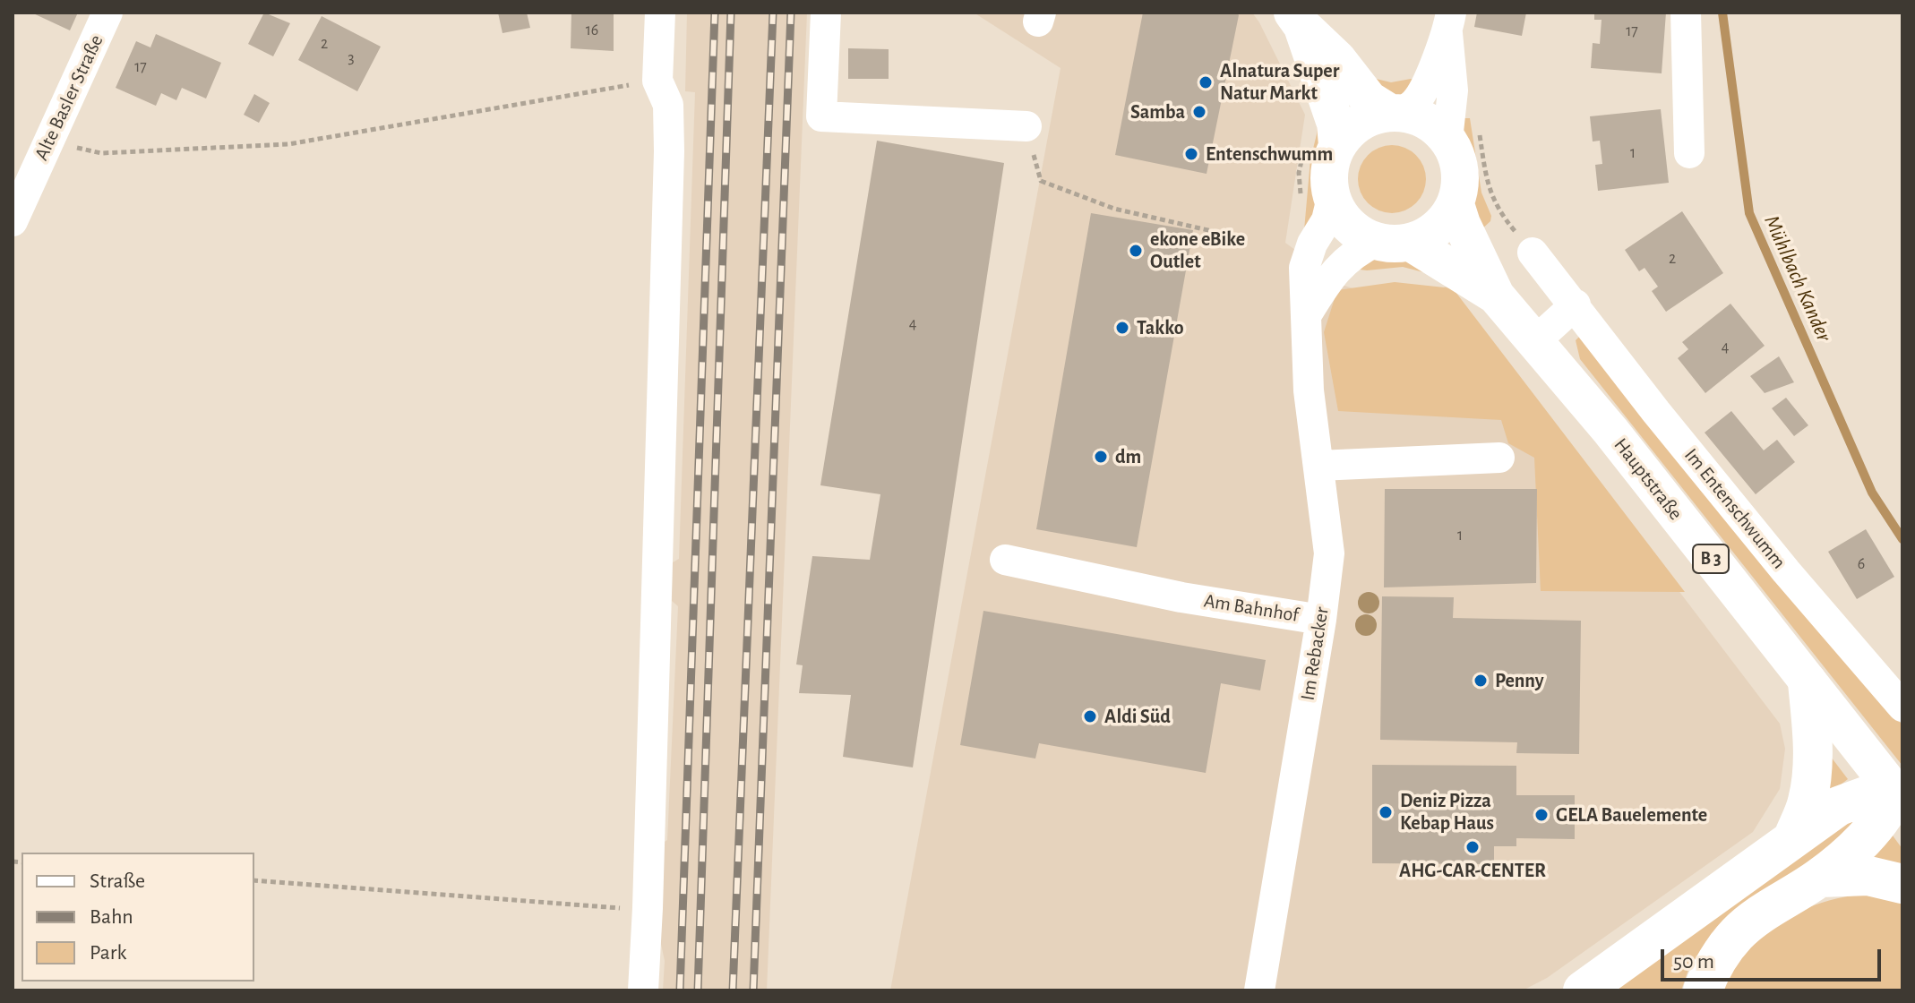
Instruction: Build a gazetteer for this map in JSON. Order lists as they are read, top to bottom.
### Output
{
  "streets": {
    "main road": ["Hauptstraße", "B 3"],
    "street": [
      "Alte Basler Straße",
      "Im Entenschwumm",
      "Am Bahnhof",
      "Im Rebacker"
    ]
  },
  "crossings": [
    ["Hauptstraße", "B 3"],
    ["Hauptstraße", "Im Rebacker"],
    ["B 3", "Im Rebacker"],
    ["Am Bahnhof", "Im Rebacker"]
  ],
  "water": ["Mühlbach Kander"],
  "places": [
    "Alnatura Super Natur Markt",
    "Samba",
    "Entenschwumm",
    "ekone eBike Outlet",
    "Takko",
    "dm",
    "Penny",
    "Aldi Süd",
    "Deniz Pizza Kebap Haus",
    "GELA Bauelemente",
    "AHG-CAR-CENTER"
  ],
  "house_numbers": [
    "16",
    "17",
    "2",
    "3",
    "17",
    "1",
    "2",
    "4",
    "4",
    "1",
    "6"
  ],
  "legend": ["Straße", "Bahn", "Park"],
  "scale_bar": "50 m"
}
